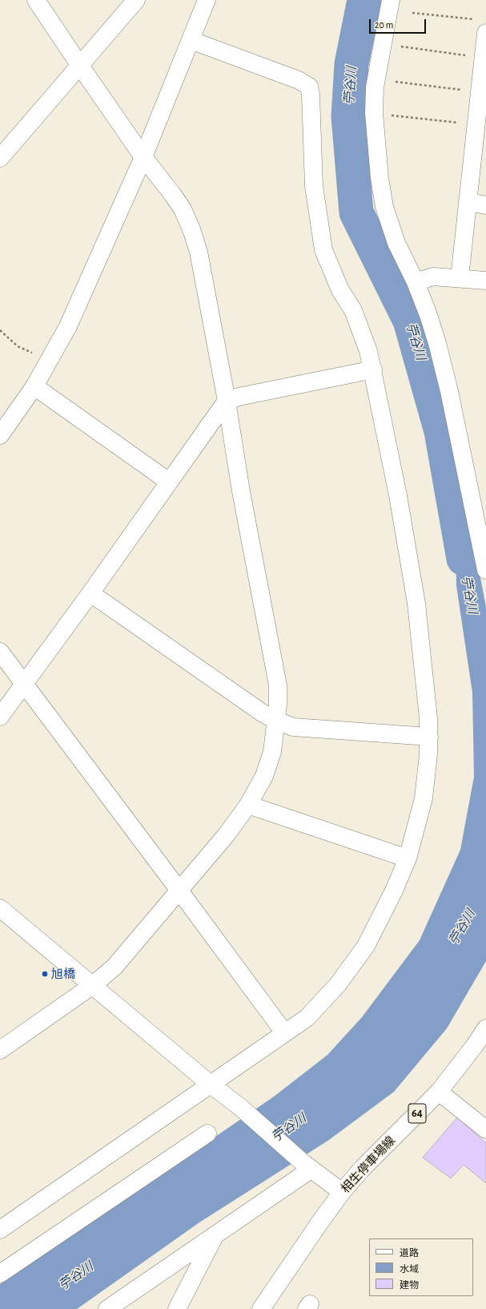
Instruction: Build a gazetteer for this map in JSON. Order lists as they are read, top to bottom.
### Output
{
  "streets": {
    "street": ["64", "相生停車場線"]
  },
  "water": ["苧谷川"],
  "places": ["旭橋"],
  "legend": ["道路", "水域", "建物"],
  "scale_bar": "20 m"
}
